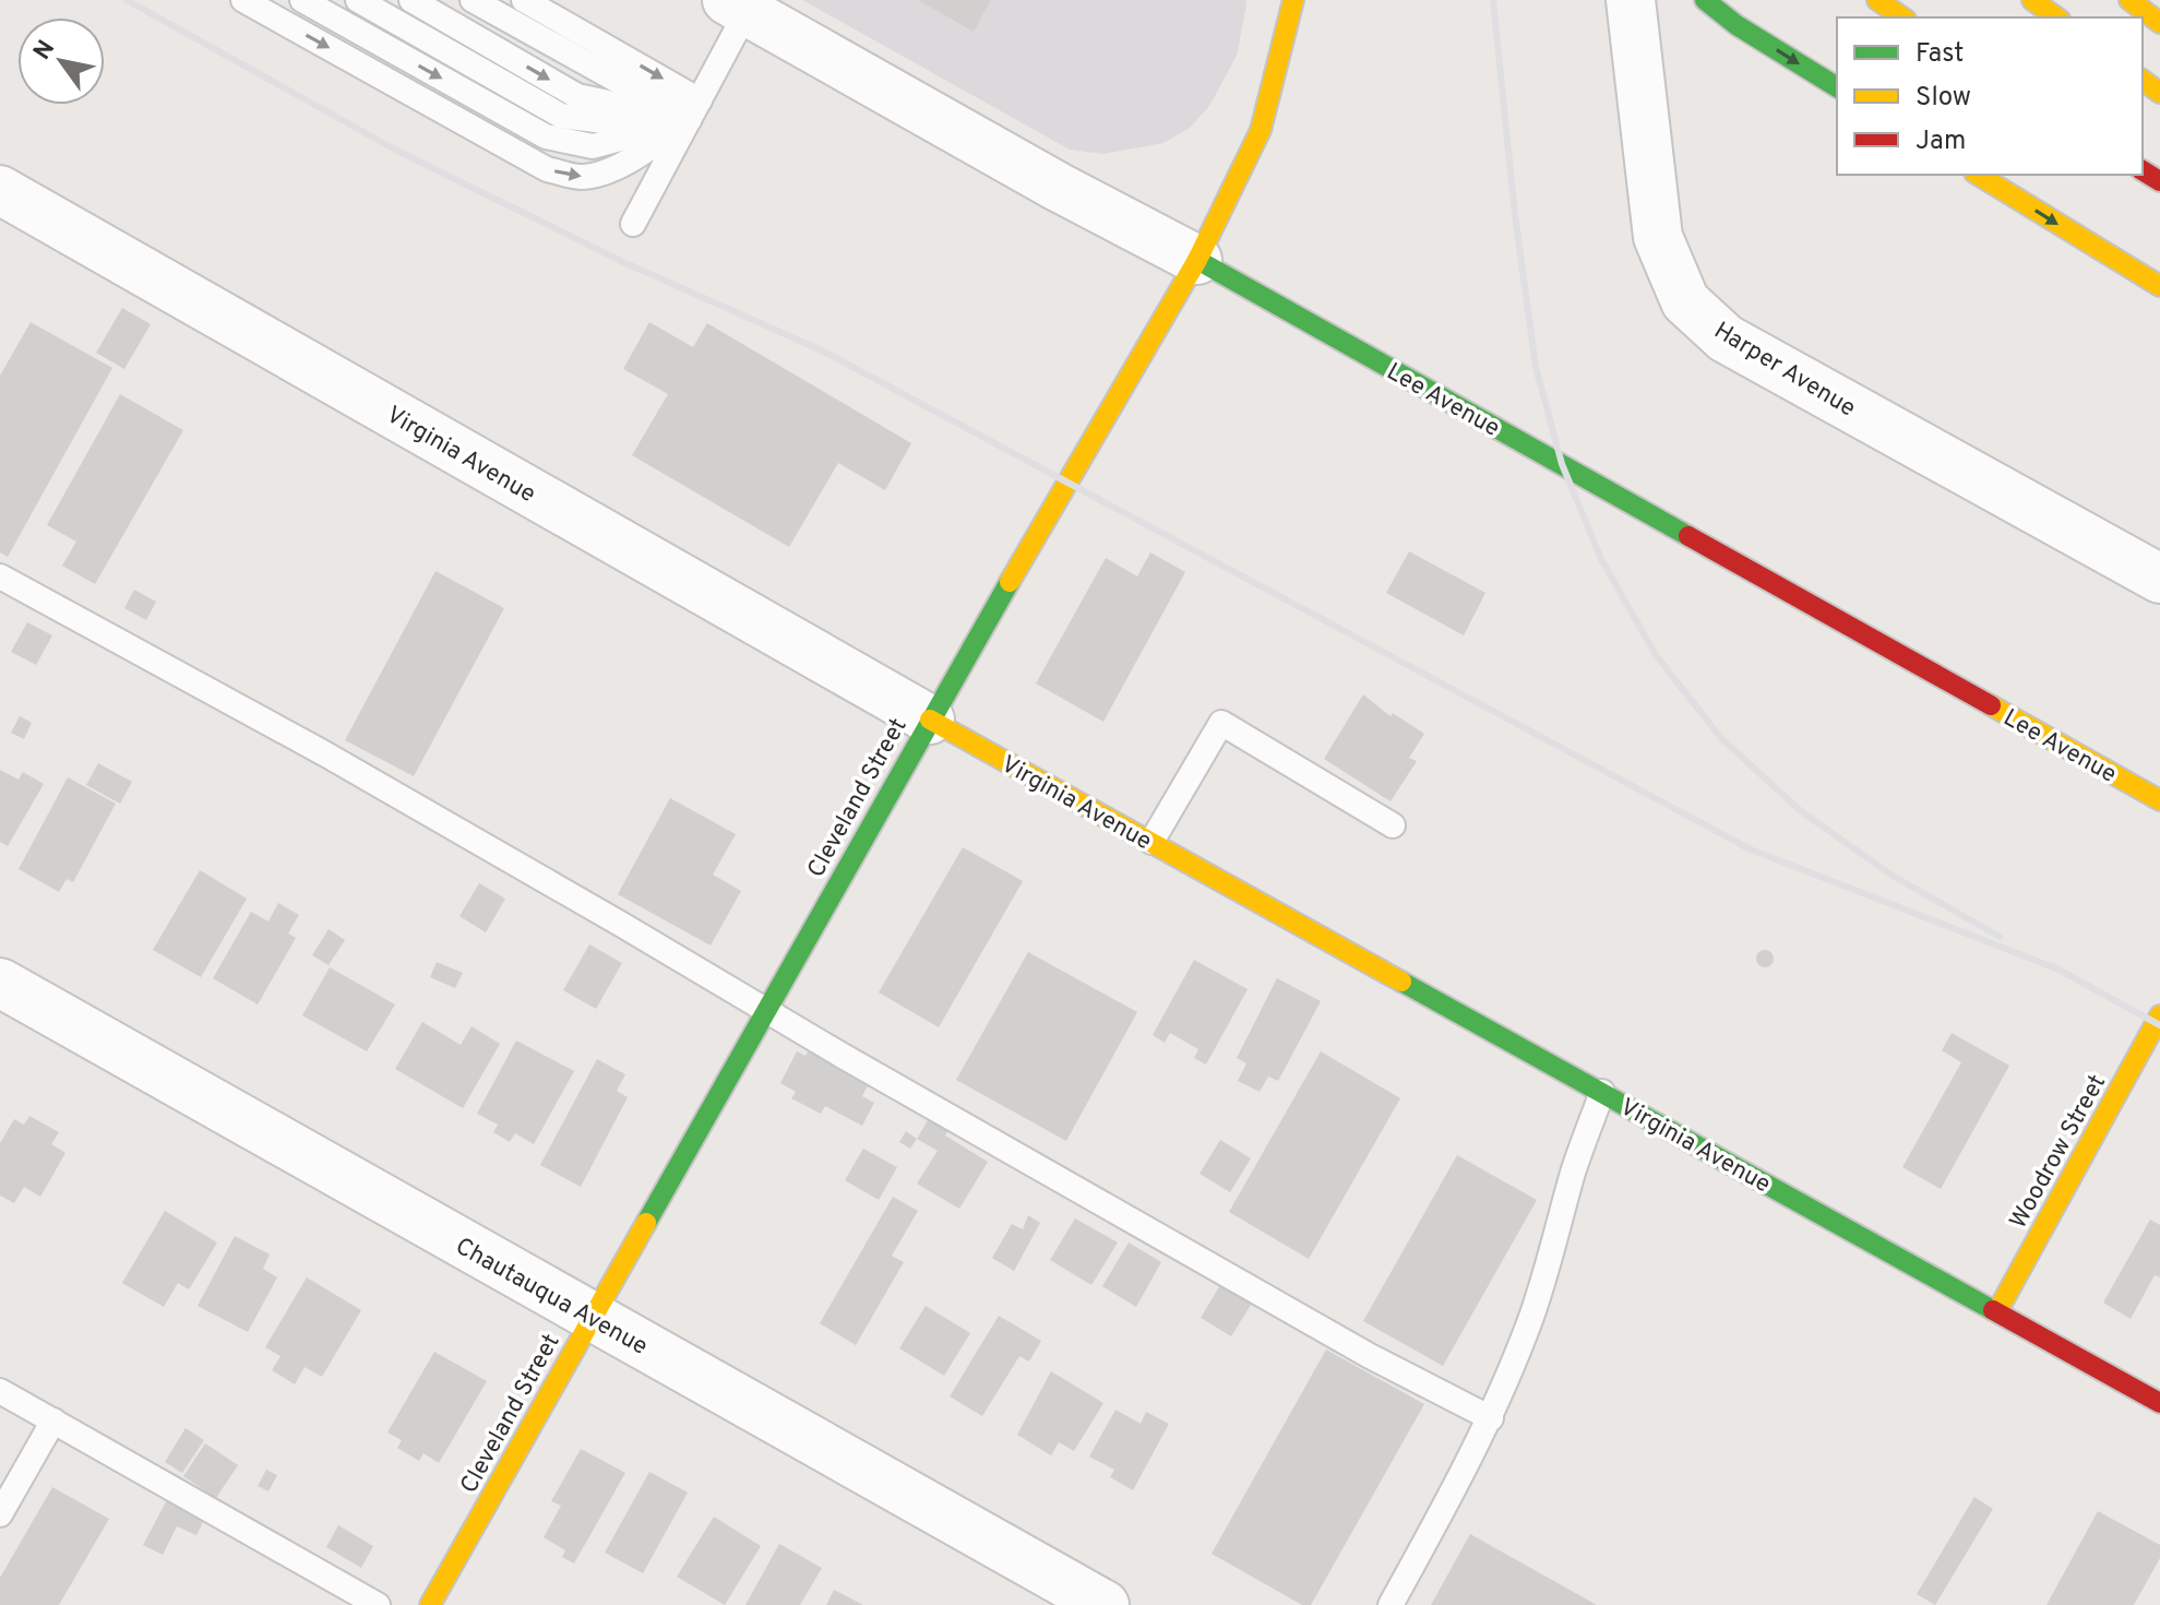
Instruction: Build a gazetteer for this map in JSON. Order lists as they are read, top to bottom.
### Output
{
  "streets": {
    "main road": [
      "Lee Avenue",
      "Virginia Avenue",
      "Cleveland Street",
      "Woodrow Street"
    ],
    "street": ["Harper Avenue", "Chautauqua Avenue"]
  },
  "crossings": [
    ["Lee Avenue", "Cleveland Street"],
    ["Virginia Avenue", "Cleveland Street"],
    ["Virginia Avenue", "Woodrow Street"],
    ["Cleveland Street", "Chautauqua Avenue"]
  ],
  "legend": ["Fast", "Slow", "Jam"],
  "north": "top left"
}
